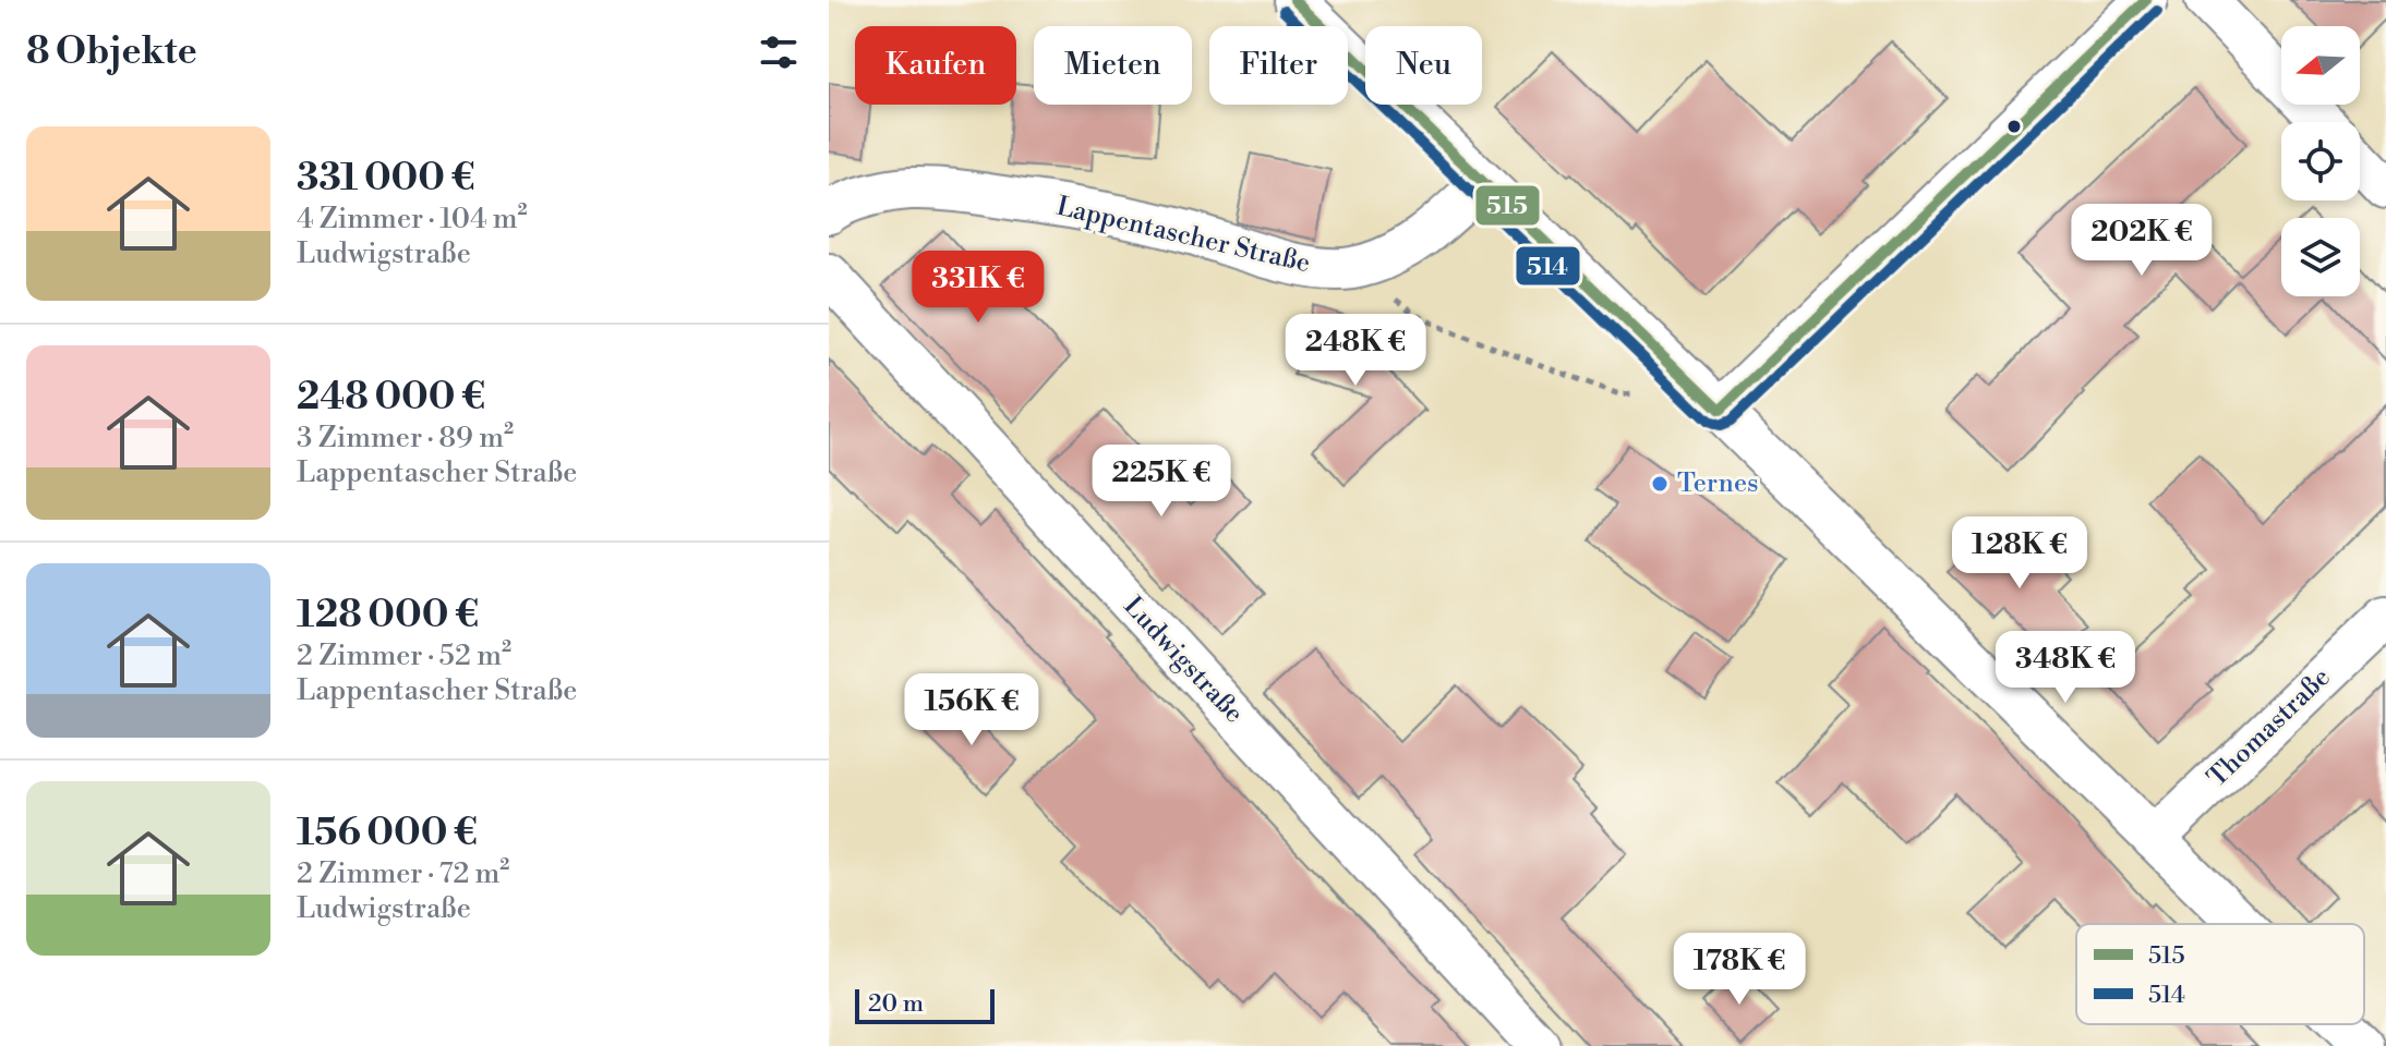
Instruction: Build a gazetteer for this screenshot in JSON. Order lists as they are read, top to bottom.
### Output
{
  "streets": {
    "street": ["Lappentascher Straße", "Ludwigstraße", "Thomastraße"]
  },
  "places": ["Ternes"],
  "lines": ["transit line 515", "transit line 514"],
  "legend": ["515", "514"],
  "scale_bar": "20 m",
  "north": "left",
  "page": {
    "heading": "8 Objekte",
    "chip": [
      "Kaufen",
      "Mieten",
      "Filter",
      "Neu"
    ],
    "list": [
      {
        "name": "331 000 €",
        "note": "4 Zimmer · 104 m² · Ludwigstraße"
      },
      {
        "name": "248 000 €",
        "note": "3 Zimmer · 89 m² · Lappentascher Straße"
      },
      {
        "name": "128 000 €",
        "note": "2 Zimmer · 52 m² · Lappentascher Straße"
      },
      {
        "name": "156 000 €",
        "note": "2 Zimmer · 72 m² · Ludwigstraße"
      }
    ],
    "price": [
      "202K €",
      "331K €",
      "248K €",
      "225K €",
      "128K €",
      "348K €",
      "156K €",
      "178K €"
    ],
    "scale": "20 m"
  }
}
